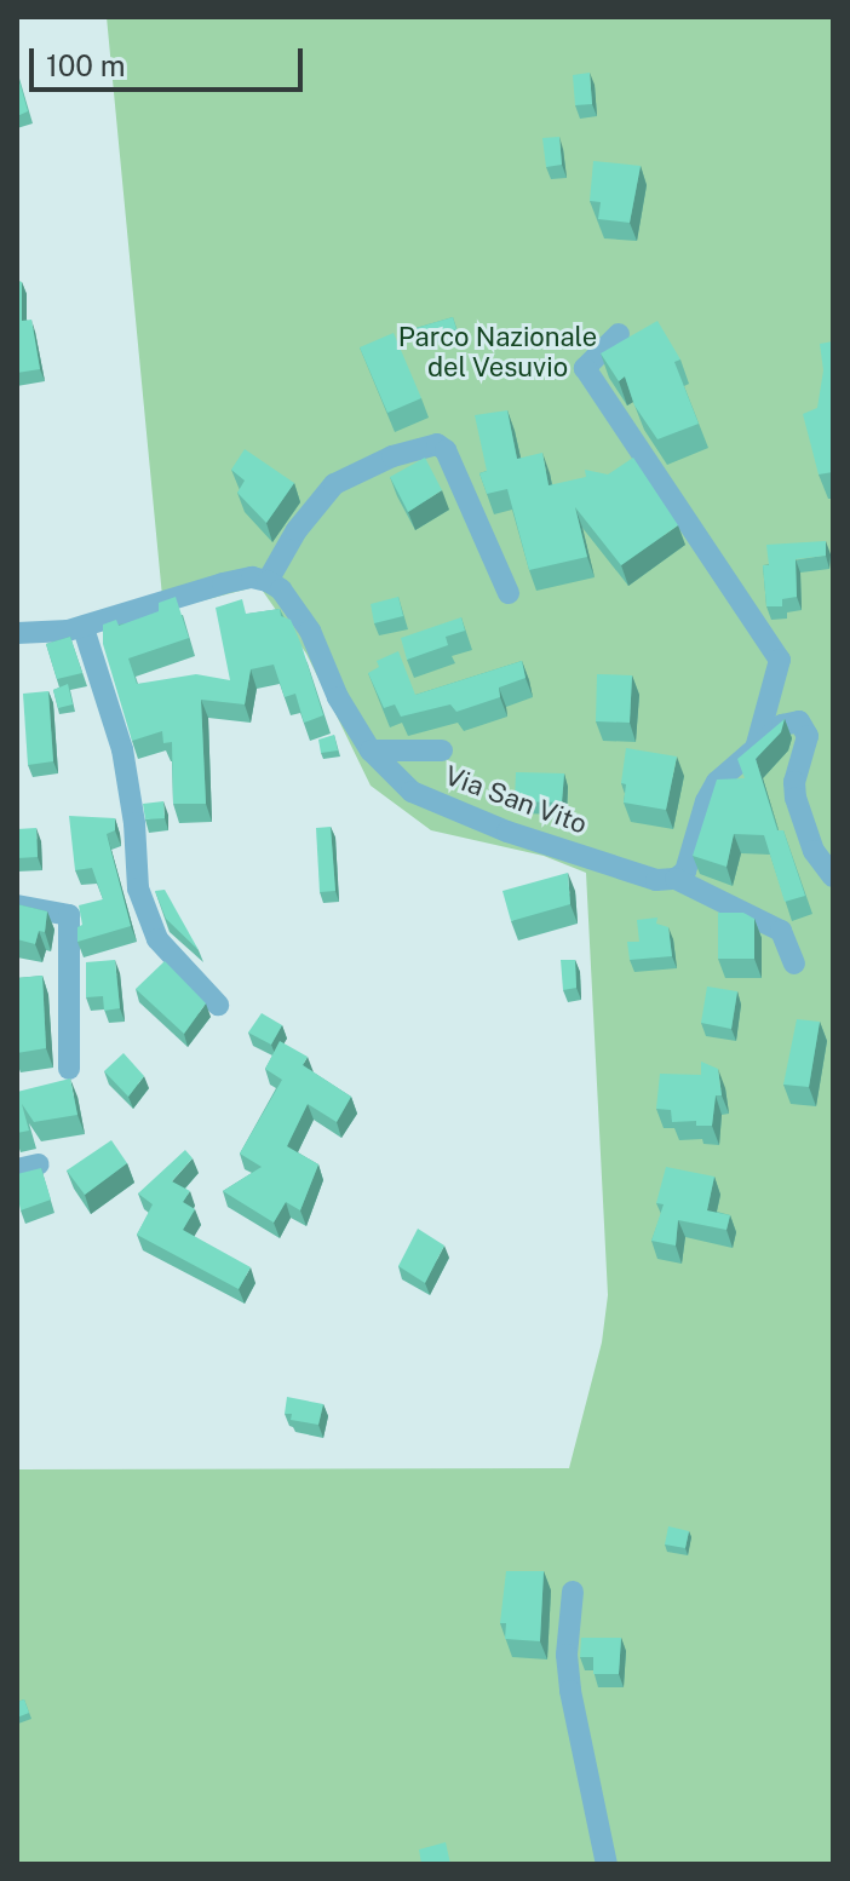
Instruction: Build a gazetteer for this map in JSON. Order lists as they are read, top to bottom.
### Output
{
  "streets": {
    "street": ["Via San Vito"]
  },
  "parks": ["Parco Nazionale del Vesuvio"],
  "scale_bar": "100 m"
}
